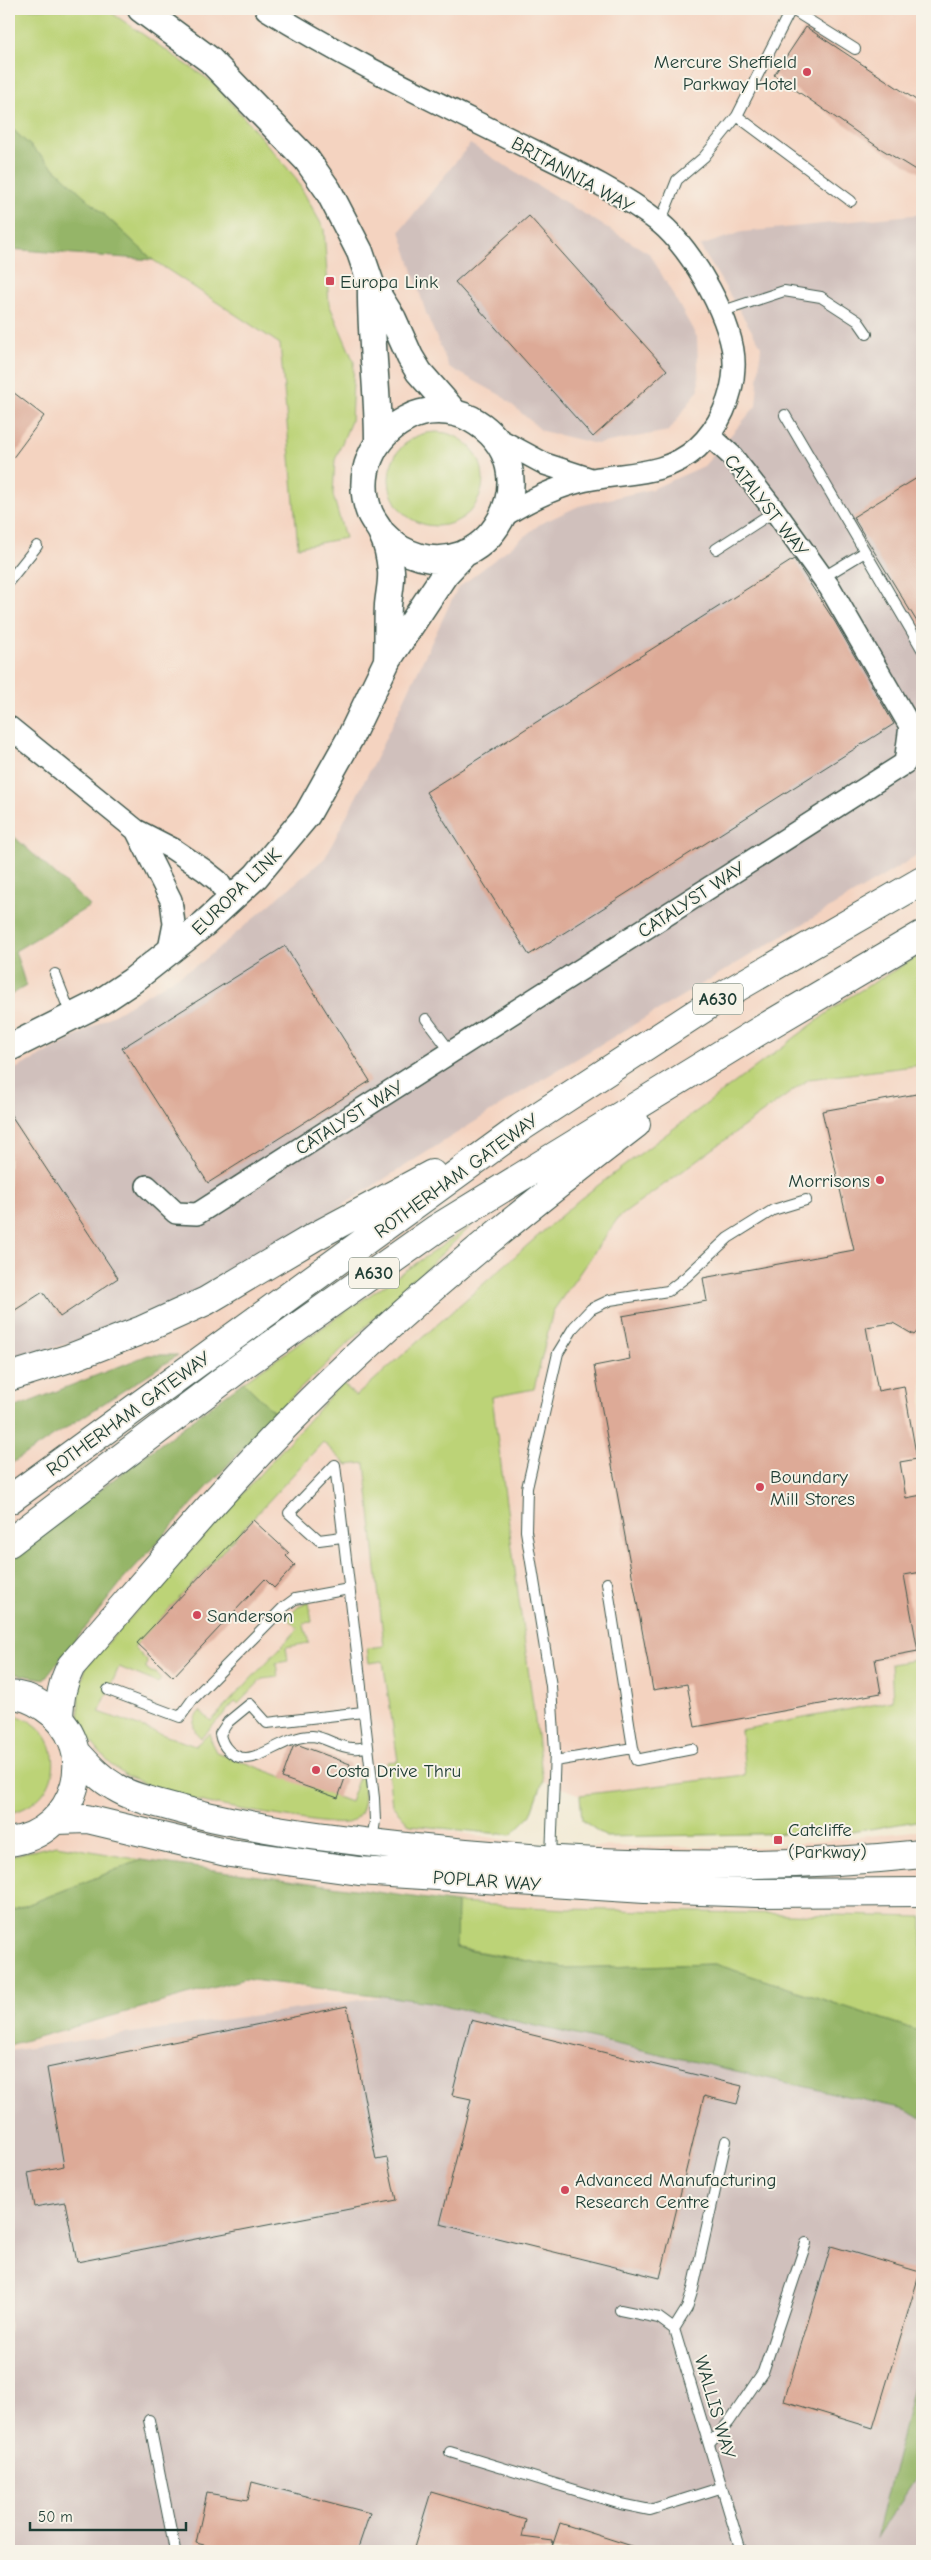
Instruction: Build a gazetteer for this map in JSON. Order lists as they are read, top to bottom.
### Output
{
  "streets": {
    "main road": ["A630", "ROTHERHAM GATEWAY", "POPLAR WAY"],
    "street": ["BRITANNIA WAY", "CATALYST WAY", "EUROPA LINK"],
    "lane": ["WALLIS WAY"]
  },
  "crossings": [
    ["BRITANNIA WAY", "CATALYST WAY"],
    ["BRITANNIA WAY", "EUROPA LINK"],
    ["A630", "ROTHERHAM GATEWAY"]
  ],
  "places": {
    "other": [
      "Mercure Sheffield Parkway Hotel",
      "Morrisons",
      "Boundary Mill Stores",
      "Sanderson",
      "Costa Drive Thru",
      "Advanced Manufacturing Research Centre"
    ],
    "transit": ["Europa Link", "Catcliffe (Parkway)"]
  },
  "scale_bar": "50 m"
}
